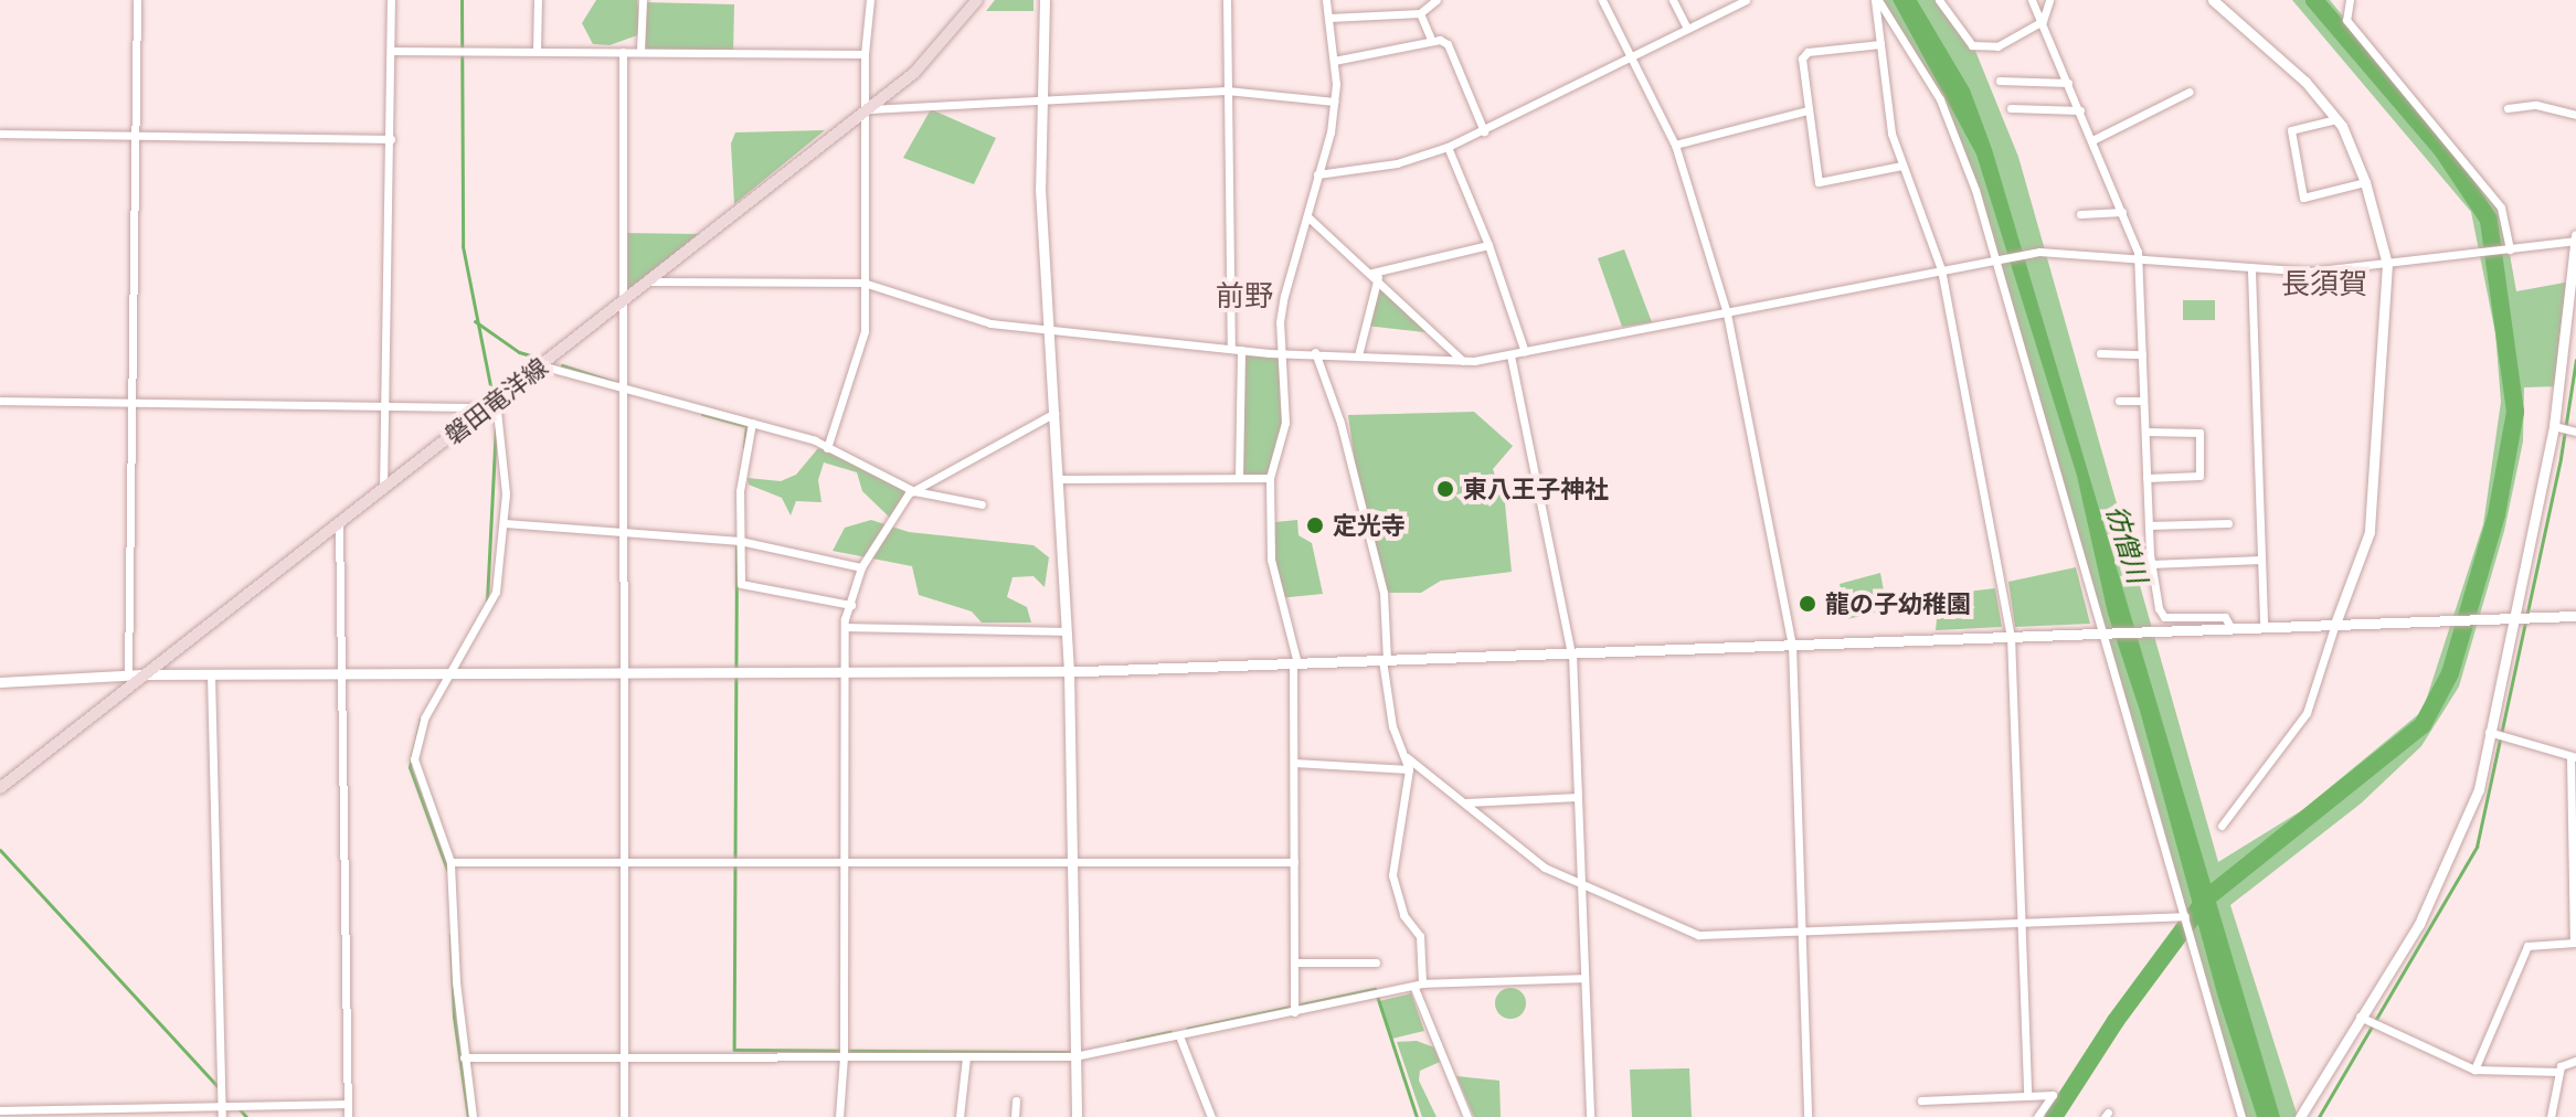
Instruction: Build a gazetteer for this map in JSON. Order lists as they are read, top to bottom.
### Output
{
  "streets": {
    "main road": ["磐田竜洋線"]
  },
  "districts": ["長須賀", "前野"],
  "water": ["彷僧川"],
  "places": ["東八王子神社", "定光寺", "龍の子幼稚園"]
}
